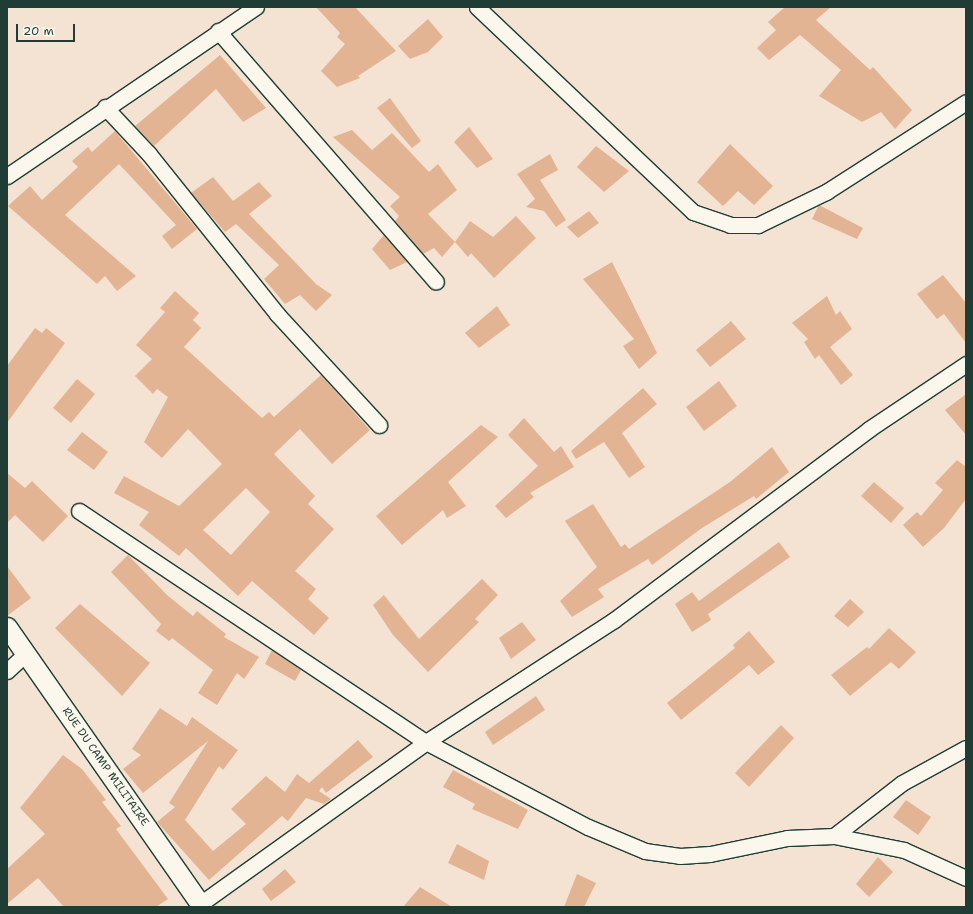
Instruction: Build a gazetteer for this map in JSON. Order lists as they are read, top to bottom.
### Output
{
  "streets": {
    "street": ["RUE DU CAMP MILITAIRE"]
  },
  "scale_bar": "20 m"
}
